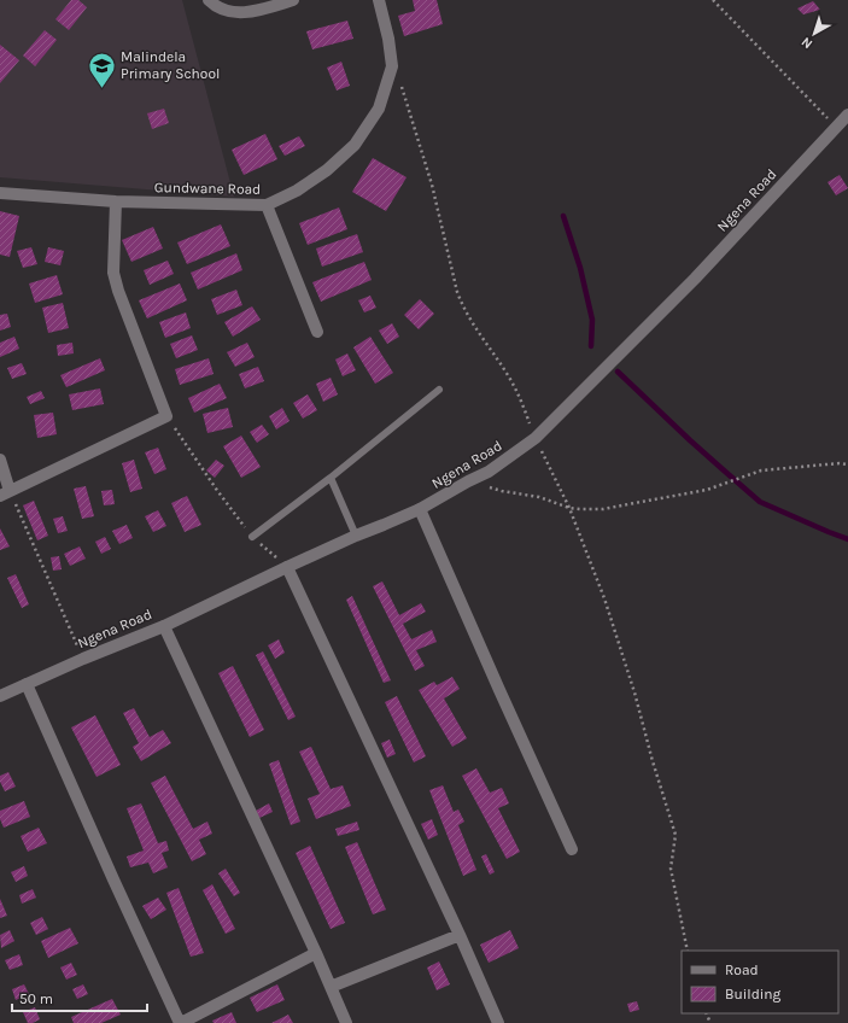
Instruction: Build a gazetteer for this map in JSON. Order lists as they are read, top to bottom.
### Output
{
  "streets": {
    "street": ["Gundwane Road", "Ngena Road"]
  },
  "places": {
    "school or university": ["Malindela Primary School"]
  },
  "legend": ["Road", "Building"],
  "scale_bar": "50 m",
  "north": "bottom left"
}
